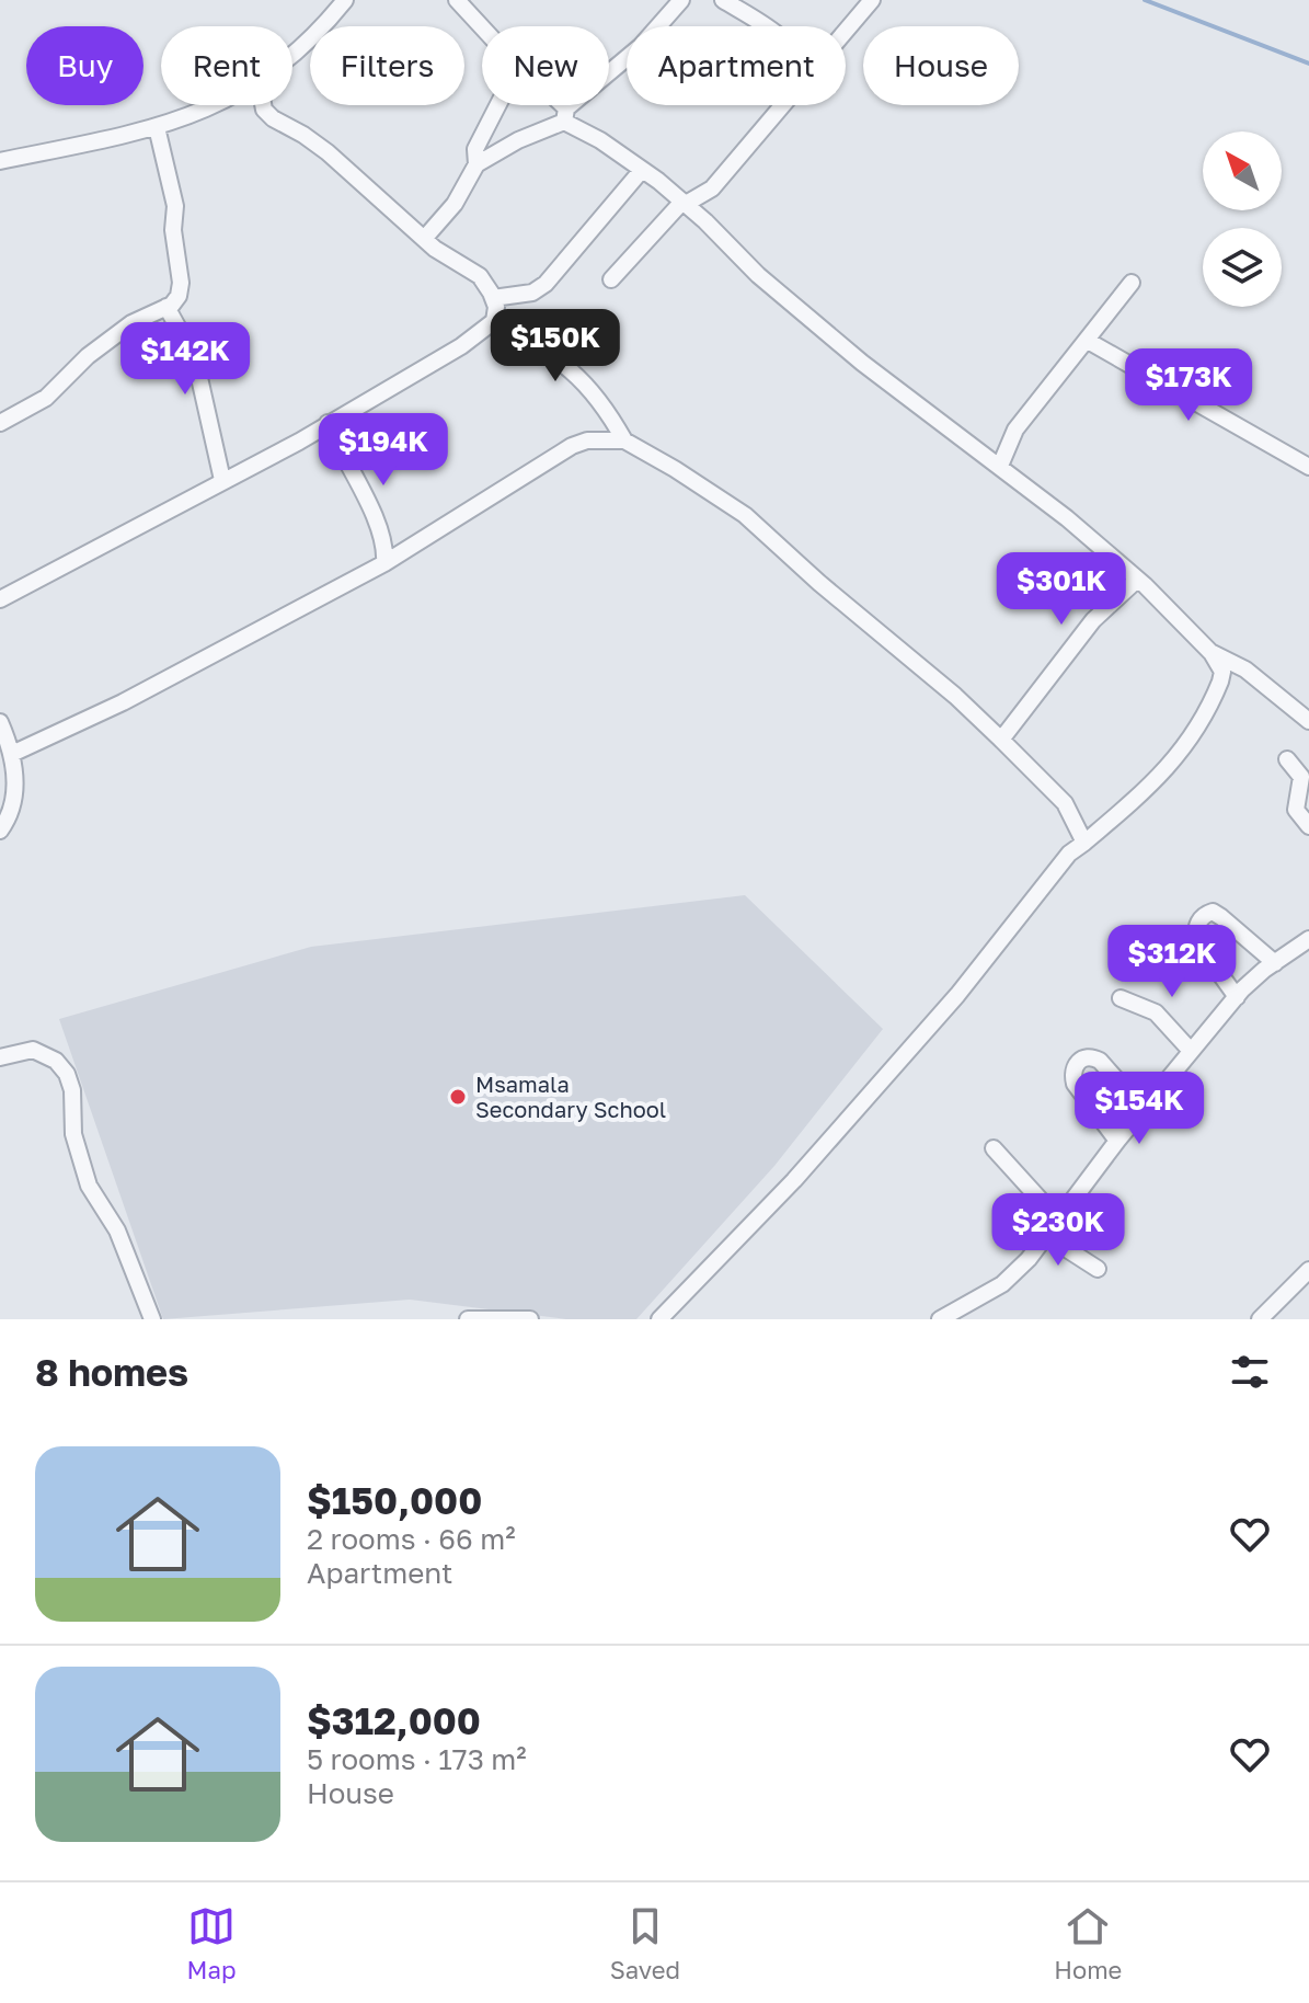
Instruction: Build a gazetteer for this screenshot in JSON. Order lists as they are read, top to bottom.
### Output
{
  "places": ["Msamala Secondary School"],
  "north": "top left",
  "page": {
    "chip": [
      "Buy",
      "Rent",
      "Filters",
      "New",
      "Apartment",
      "House"
    ],
    "price": [
      "$150K",
      "$142K",
      "$173K",
      "$194K",
      "$301K",
      "$312K",
      "$154K",
      "$230K"
    ],
    "heading": "8 homes",
    "list": [
      {
        "name": "$150,000",
        "note": "2 rooms · 66 m² · Apartment"
      },
      {
        "name": "$312,000",
        "note": "5 rooms · 173 m² · House"
      }
    ],
    "tabs": ["Map", "Saved", "Home"]
  }
}
